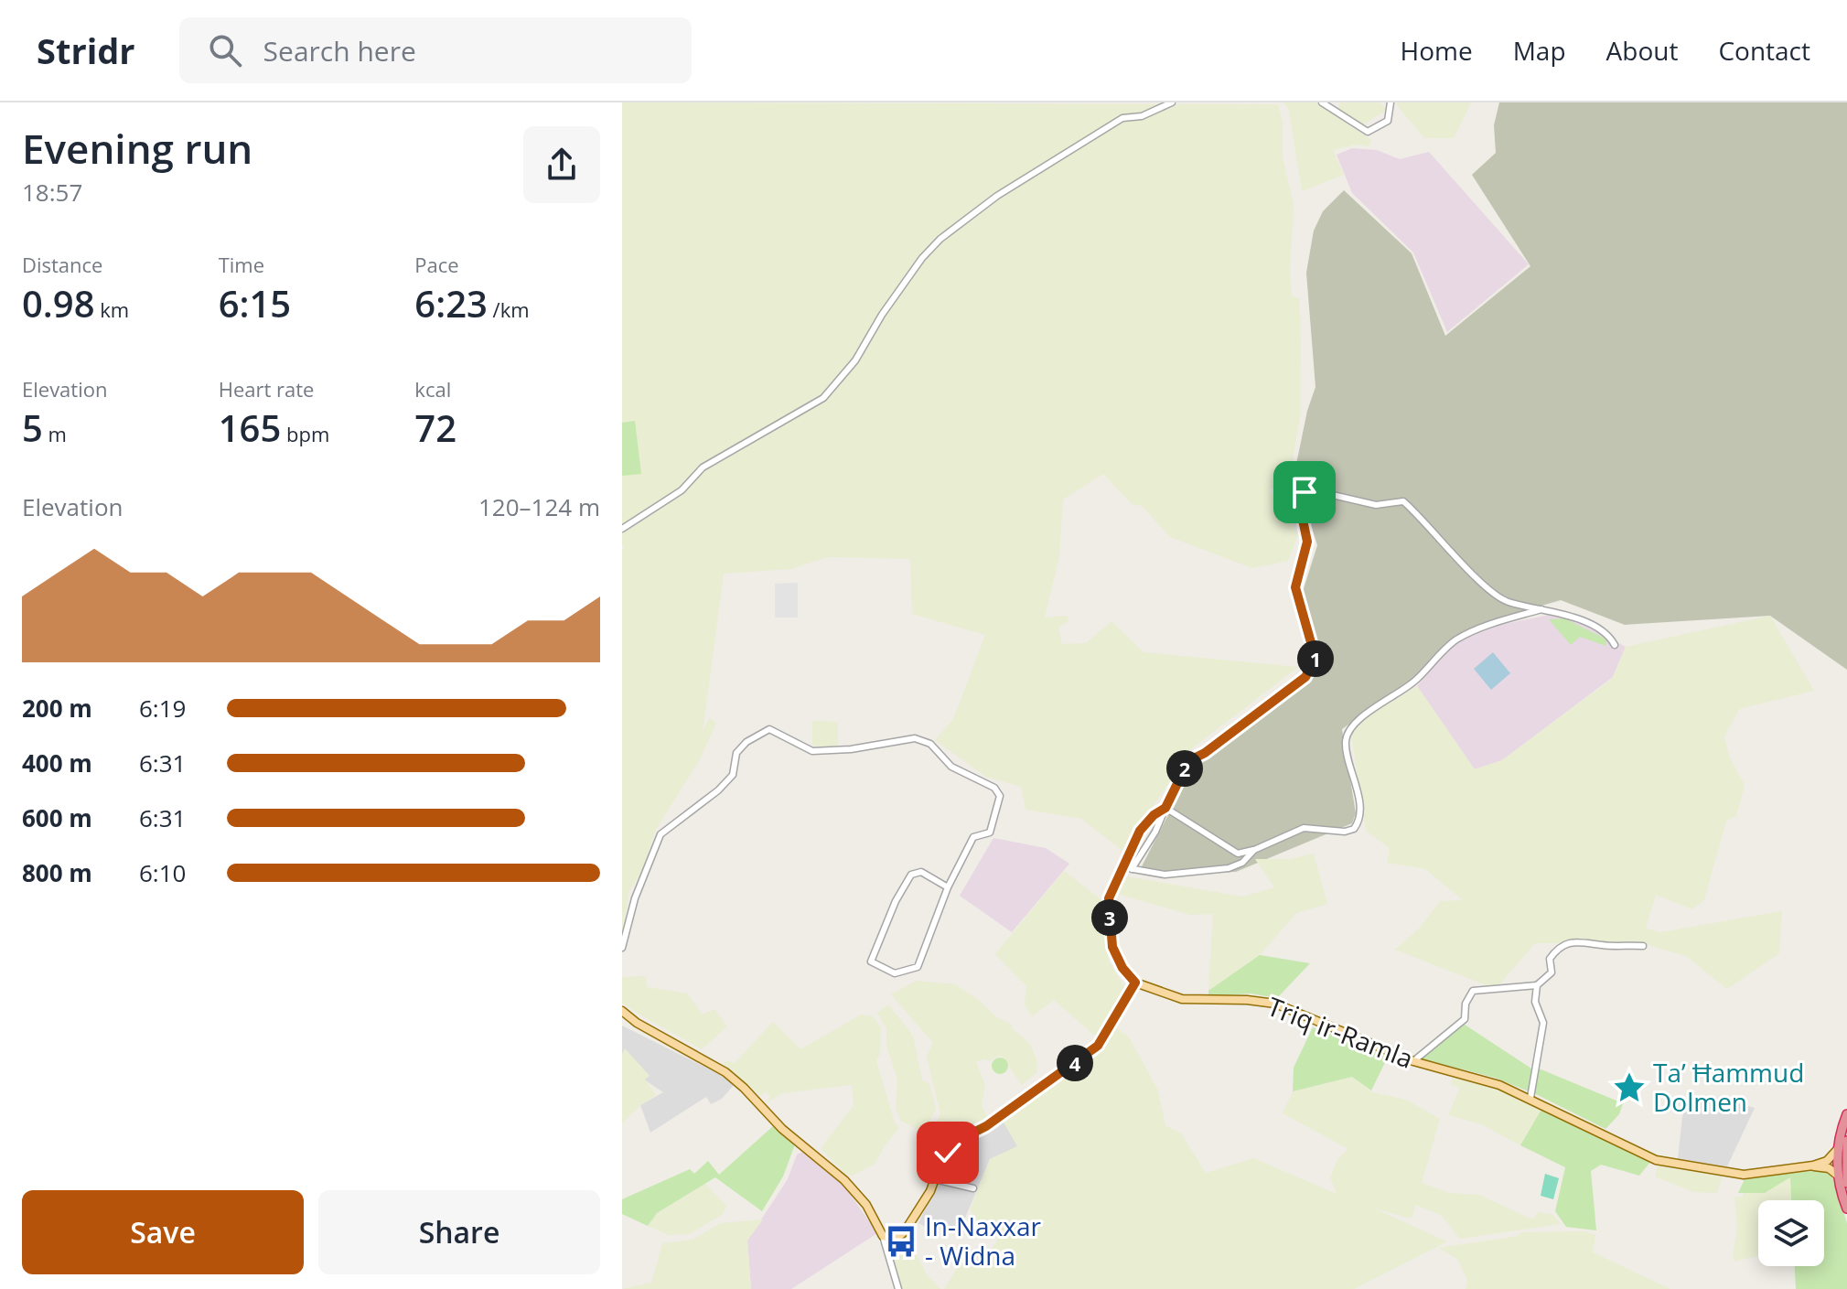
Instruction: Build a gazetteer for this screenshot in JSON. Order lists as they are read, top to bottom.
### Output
{
  "streets": {
    "main road": ["Triq ir-Ramla"]
  },
  "places": {
    "place": ["Ta’ Ħammud Dolmen"],
    "bus stop": ["In-Naxxar - Widna"]
  },
  "page": {
    "header": "Stridr",
    "search": "Search here",
    "nav": [
      "Home",
      "Map",
      "About",
      "Contact"
    ],
    "heading": ["Evening run", "18:57"],
    "stats": [
      ["Distance", "0.98 km"],
      ["Time", "6:15"],
      ["Pace", "6:23 /km"],
      ["Elevation", "5 m"],
      ["Heart rate", "165 bpm"],
      ["kcal", "72"]
    ],
    "chart": ["Elevation", "120–124 m"],
    "pins": [
      "1",
      "2",
      "3",
      "4"
    ],
    "list": [
      {
        "name": "200 m",
        "note": "6:19"
      },
      {
        "name": "400 m",
        "note": "6:31"
      },
      {
        "name": "600 m",
        "note": "6:31"
      },
      {
        "name": "800 m",
        "note": "6:10"
      }
    ],
    "buttons": ["Save", "Share"]
  }
}
